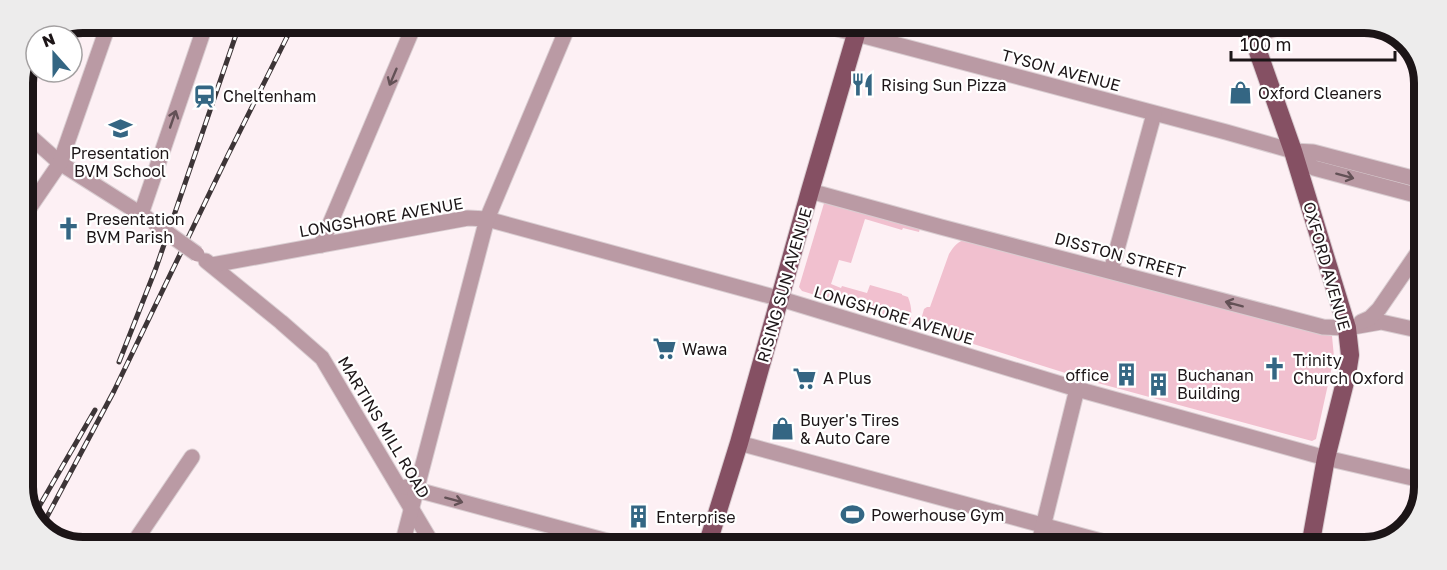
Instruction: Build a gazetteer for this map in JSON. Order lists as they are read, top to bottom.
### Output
{
  "streets": {
    "main road": ["OXFORD AVENUE", "RISING SUN AVENUE"],
    "street": [
      "TYSON AVENUE",
      "LONGSHORE AVENUE",
      "DISSTON STREET",
      "MARTINS MILL ROAD"
    ]
  },
  "crossings": [
    ["TYSON AVENUE", "OXFORD AVENUE"],
    ["LONGSHORE AVENUE", "OXFORD AVENUE"],
    ["LONGSHORE AVENUE", "RISING SUN AVENUE"],
    ["LONGSHORE AVENUE", "MARTINS MILL ROAD"],
    ["DISSTON STREET", "OXFORD AVENUE"],
    ["DISSTON STREET", "RISING SUN AVENUE"]
  ],
  "one_way": ["DISSTON STREET"],
  "places": {
    "restaurant": ["Rising Sun Pizza"],
    "shop": ["Oxford Cleaners", "Buyer's Tires & Auto Care"],
    "station": ["Cheltenham"],
    "school or university": ["Presentation BVM School"],
    "church": ["Presentation BVM Parish", "Trinity Church Oxford"],
    "supermarket": ["Wawa", "A Plus"],
    "building": ["office", "Buchanan Building", "Enterprise"],
    "sports": ["Powerhouse Gym"]
  },
  "scale_bar": "100 m",
  "north": "top"
}
